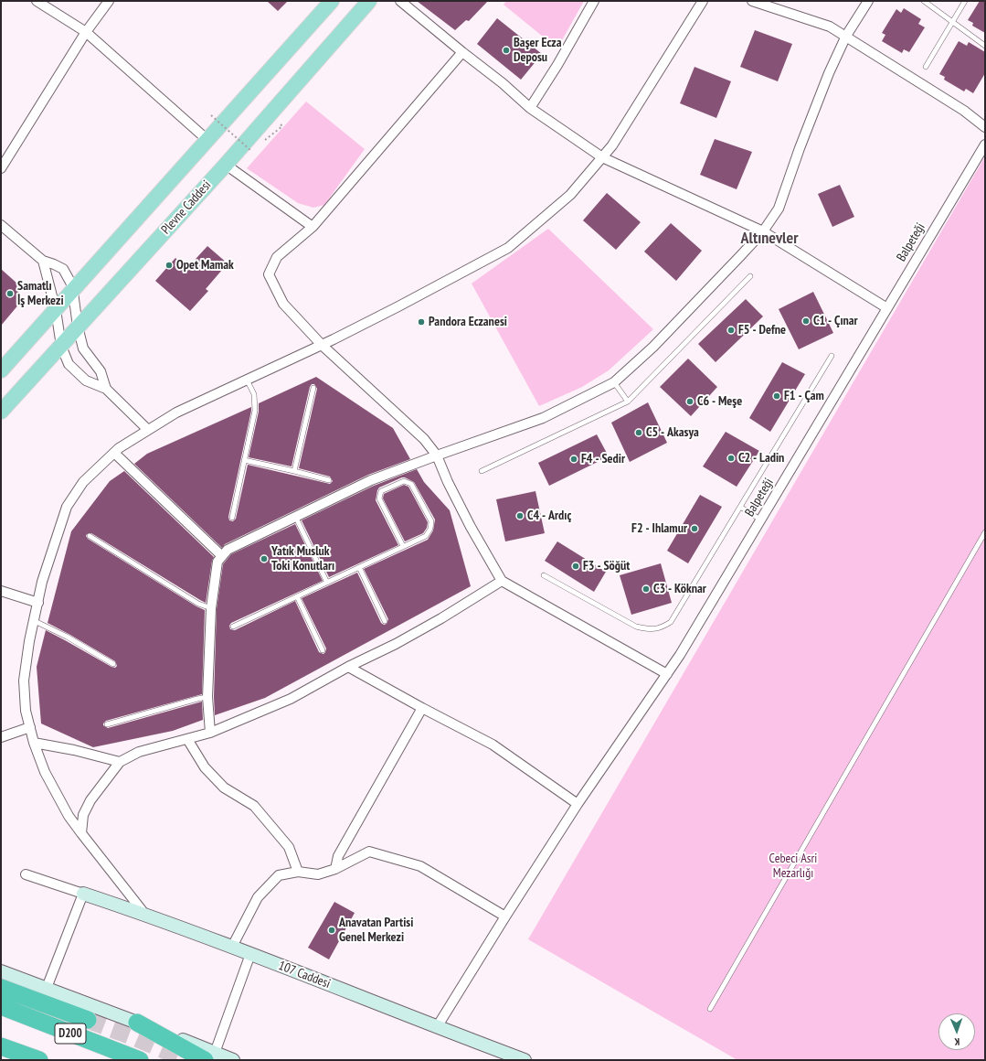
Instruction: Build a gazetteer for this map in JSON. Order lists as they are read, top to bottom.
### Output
{
  "streets": {
    "highway": ["D200"],
    "main road": ["Plevne Caddesi"],
    "street": ["Balpeteği", "107 Caddesi"]
  },
  "crossings": [
    ["Balpeteği", "107 Caddesi"]
  ],
  "districts": ["Altınevler"],
  "parks": ["Cebeci Asri Mezarlığı"],
  "places": [
    "Başer Ecza Deposu",
    "Opet Mamak",
    "Samatlı İş Merkezi",
    "C1 - Çınar",
    "Pandora Eczanesi",
    "F5 - Defne",
    "F1 - Çam",
    "C6 - Meşe",
    "C5 - Akasya",
    "C2 - Ladin",
    "F4 - Sedir",
    "C4 - Ardıç",
    "F2 - Ihlamur",
    "Yatık Musluk Toki Konutları",
    "F3 - Söğüt",
    "C3 - Köknar",
    "Anavatan Partisi Genel Merkezi"
  ],
  "north": "bottom"
}
